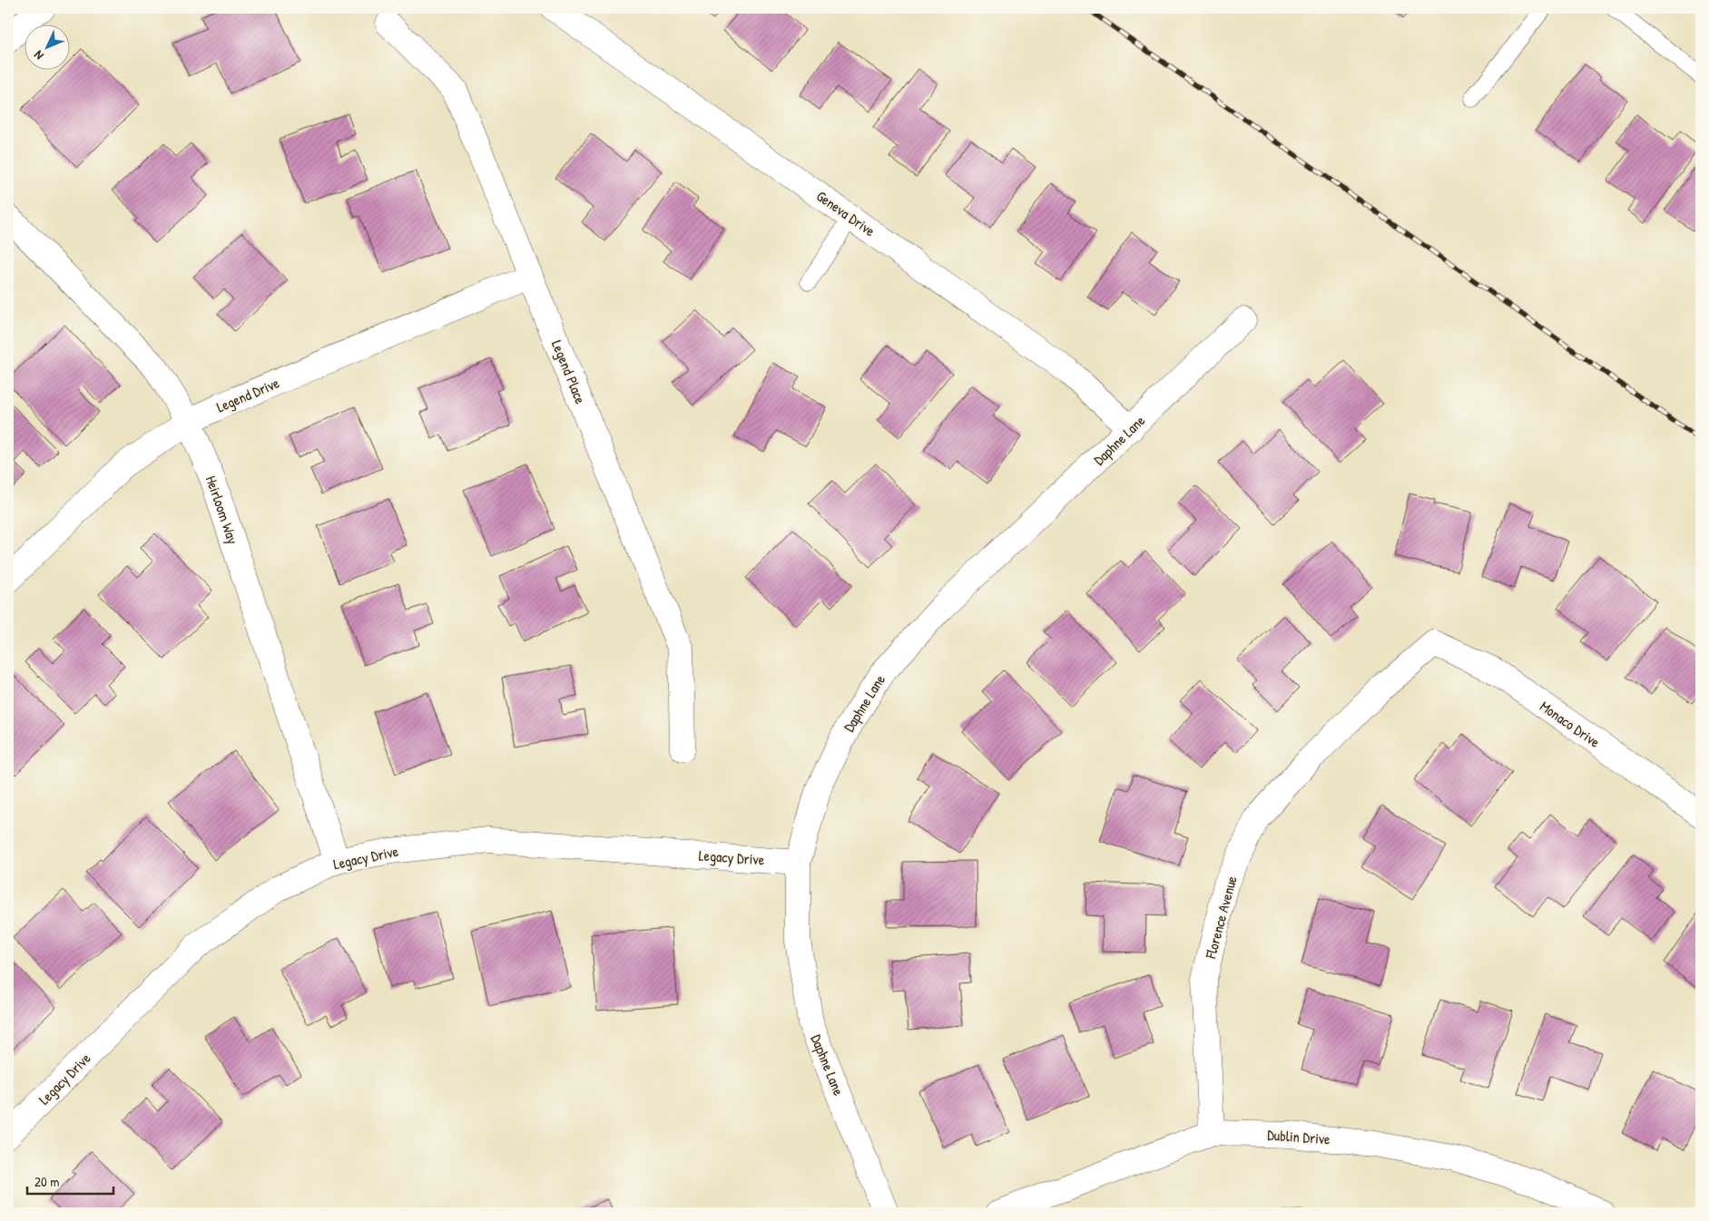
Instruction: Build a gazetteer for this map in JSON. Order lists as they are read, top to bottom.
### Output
{
  "streets": {
    "street": [
      "Geneva Drive",
      "Legend Place",
      "Legend Drive",
      "Daphne Lane",
      "Heirloom Way",
      "Monaco Drive",
      "Legacy Drive",
      "Florence Avenue",
      "Dublin Drive"
    ]
  },
  "crossings": [
    ["Geneva Drive", "Daphne Lane"],
    ["Legend Place", "Legend Drive"],
    ["Legend Drive", "Heirloom Way"],
    ["Daphne Lane", "Legacy Drive"],
    ["Heirloom Way", "Legacy Drive"],
    ["Monaco Drive", "Florence Avenue"],
    ["Florence Avenue", "Dublin Drive"]
  ],
  "scale_bar": "20 m",
  "north": "bottom left"
}
